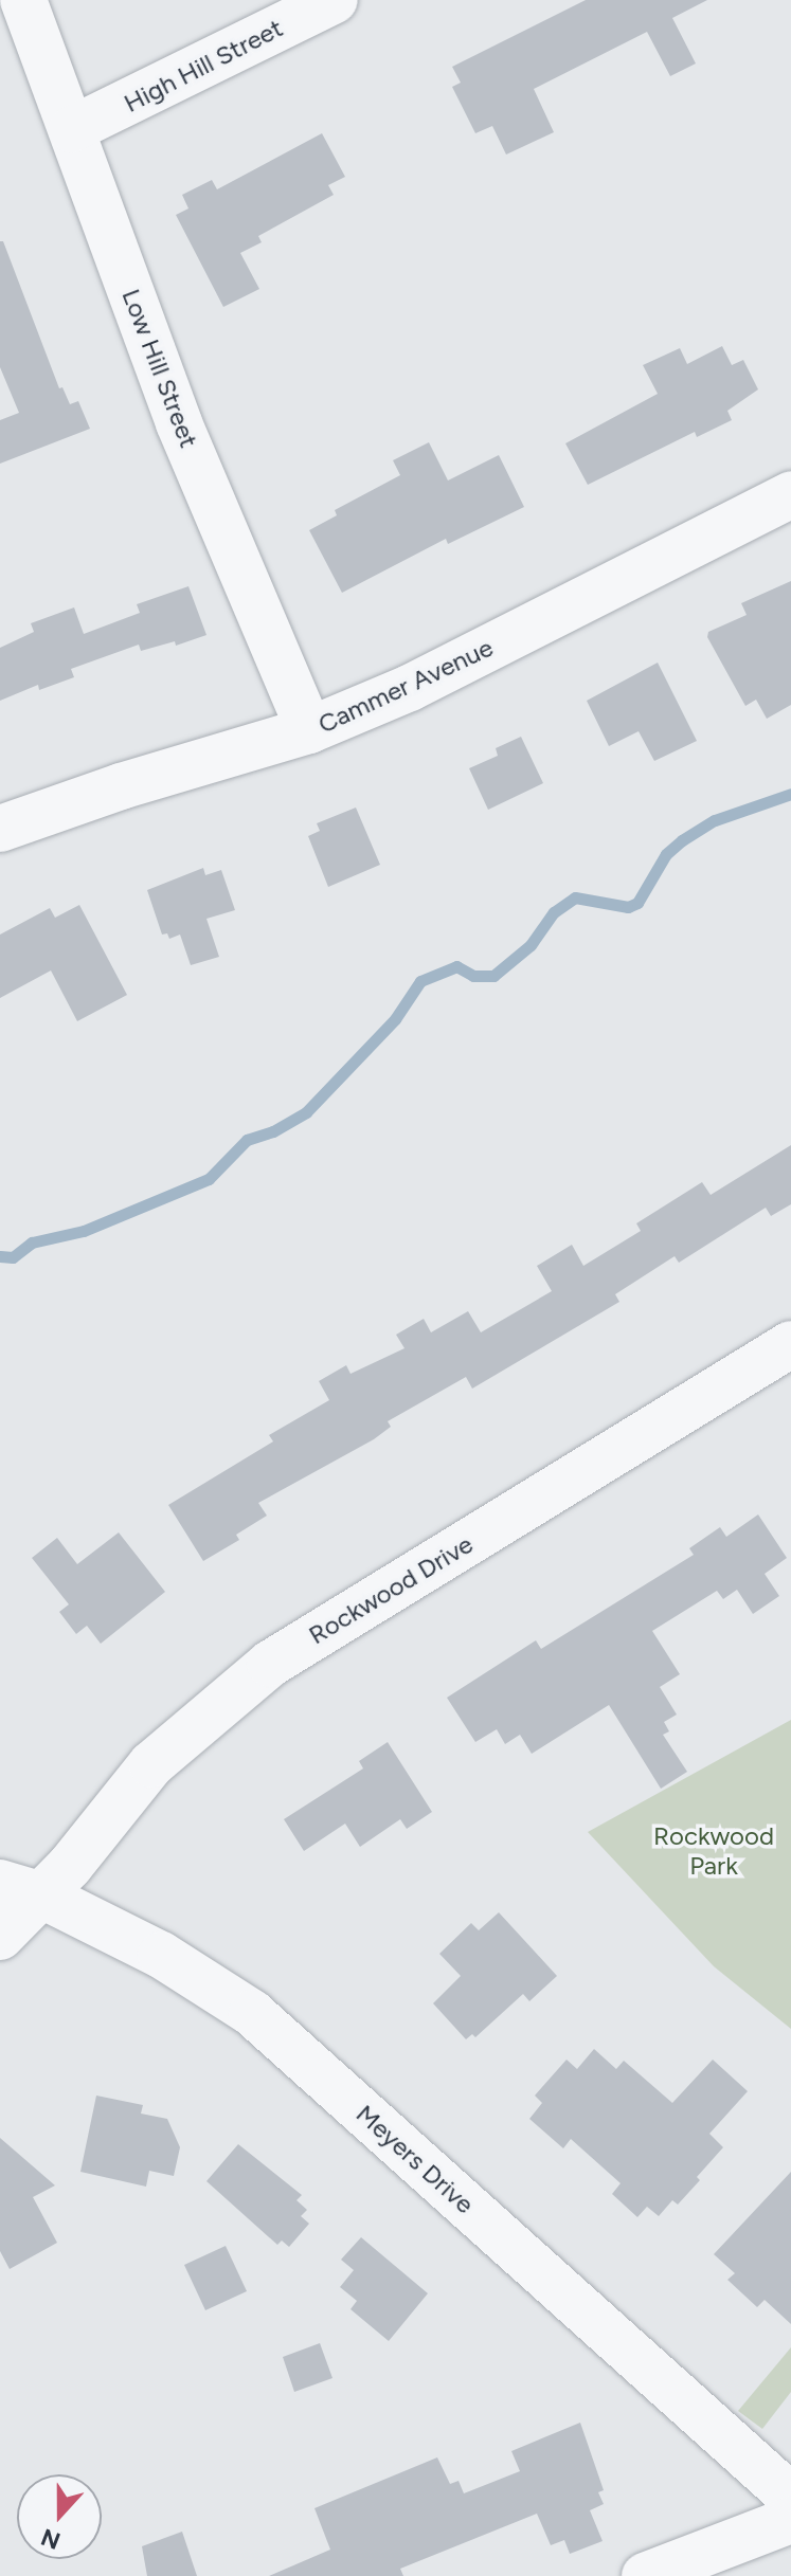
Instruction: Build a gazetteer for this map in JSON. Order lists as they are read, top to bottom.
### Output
{
  "streets": {
    "street": [
      "High Hill Street",
      "Low Hill Street",
      "Cammer Avenue",
      "Rockwood Drive",
      "Meyers Drive"
    ]
  },
  "crossings": [
    ["High Hill Street", "Low Hill Street"],
    ["Low Hill Street", "Cammer Avenue"],
    ["Rockwood Drive", "Meyers Drive"]
  ],
  "parks": ["Rockwood Park"],
  "north": "bottom"
}
